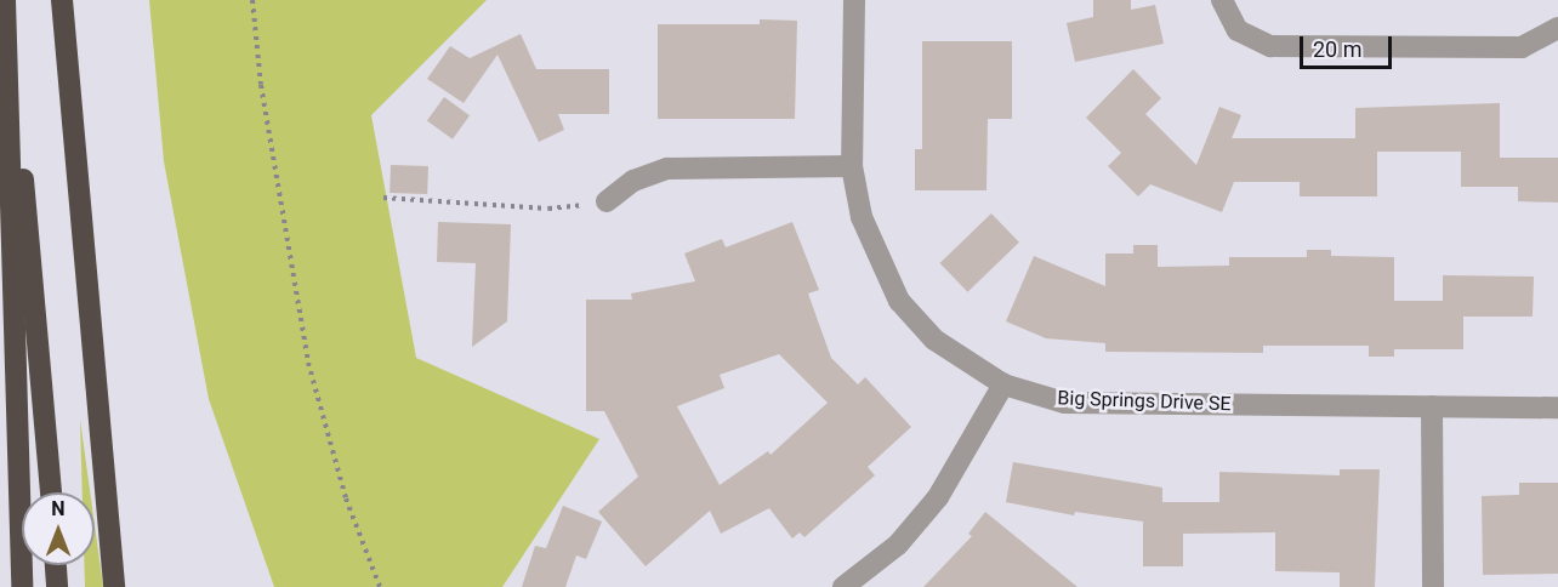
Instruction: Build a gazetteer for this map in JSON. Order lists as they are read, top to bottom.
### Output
{
  "streets": {
    "street": ["Big Springs Drive SE"]
  },
  "scale_bar": "20 m",
  "north": "top"
}
